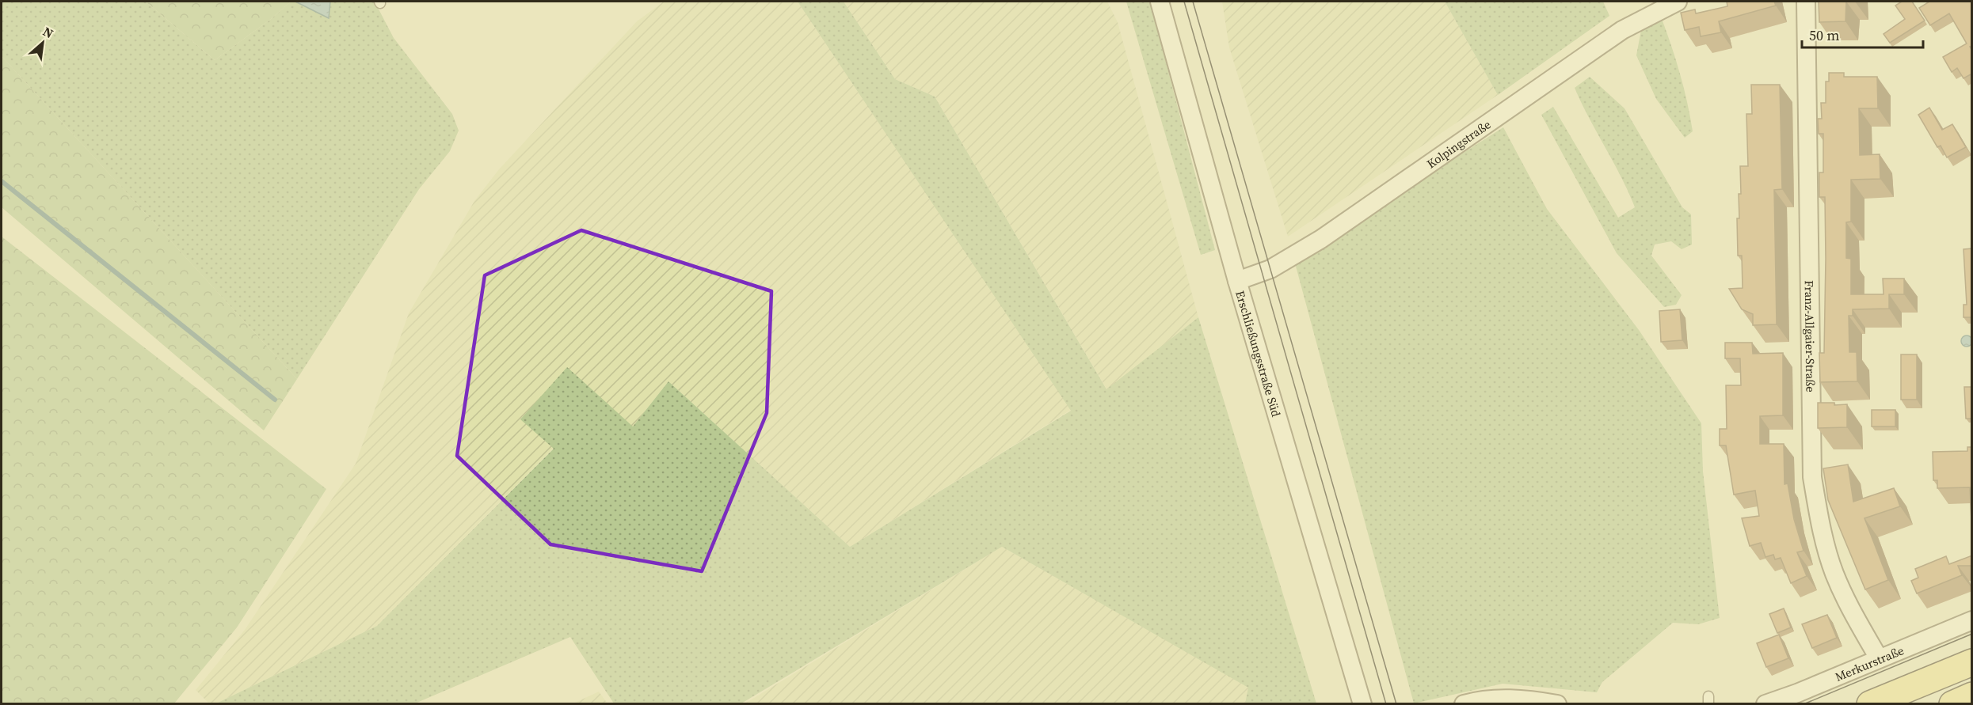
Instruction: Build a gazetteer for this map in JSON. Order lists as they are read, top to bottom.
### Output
{
  "streets": {
    "street": [
      "Kolpingstraße",
      "Franz-Allgaier-Straße",
      "Erschließungsstraße Süd",
      "Merkurstraße"
    ]
  },
  "crossings": [
    ["Kolpingstraße", "Erschließungsstraße Süd"],
    ["Franz-Allgaier-Straße", "Merkurstraße"]
  ],
  "scale_bar": "50 m",
  "north": "top right"
}
